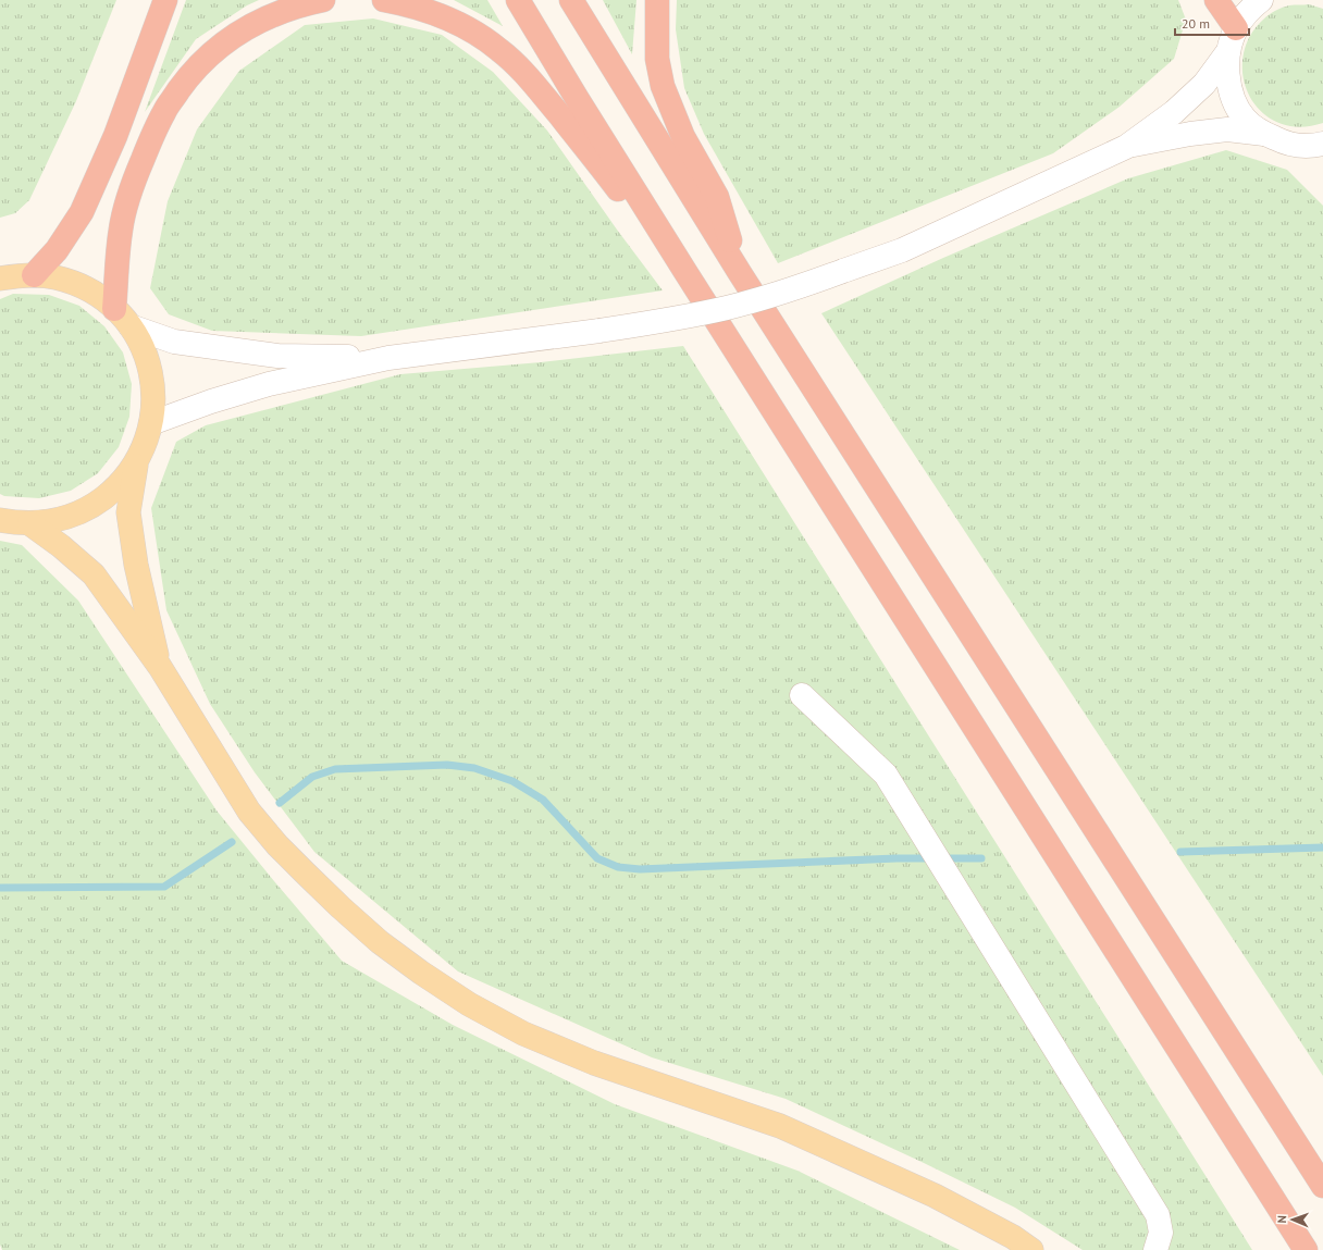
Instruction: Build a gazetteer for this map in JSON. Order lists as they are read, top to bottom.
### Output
{
  "scale_bar": "20 m",
  "north": "left"
}
